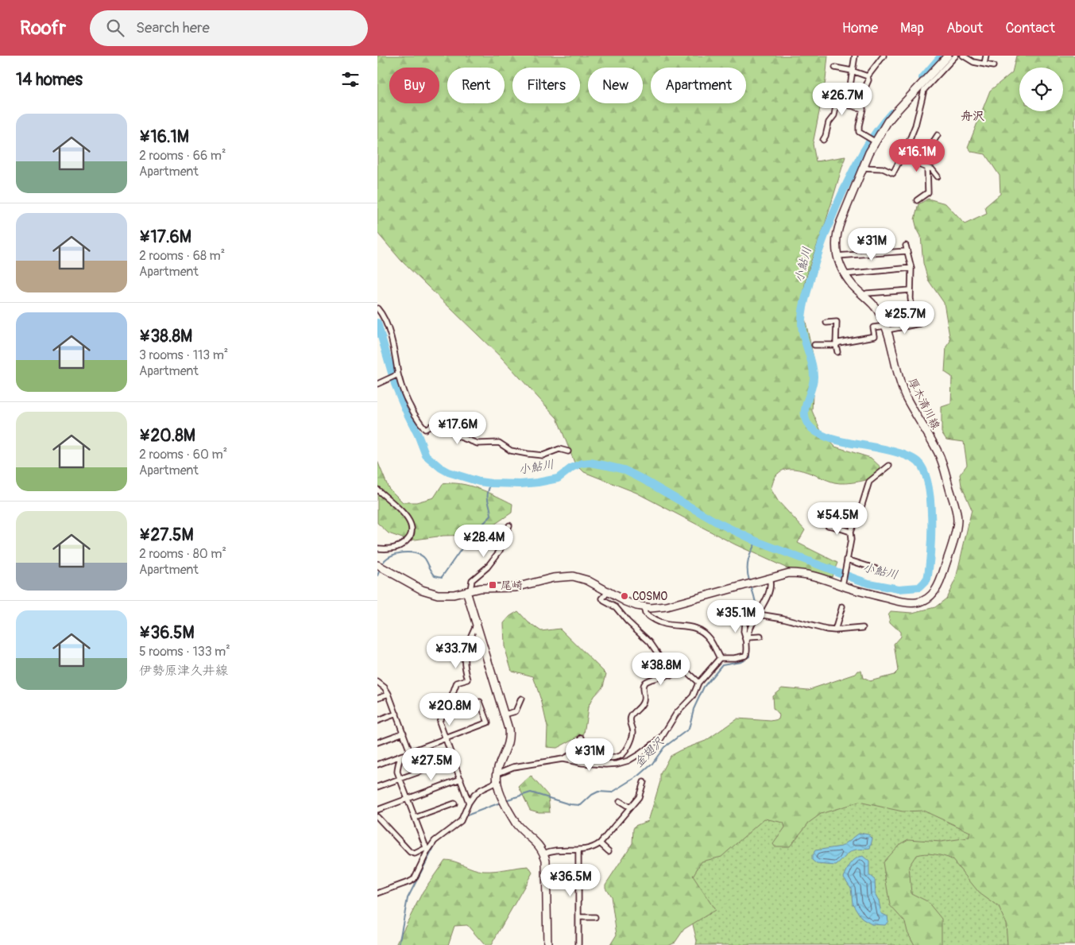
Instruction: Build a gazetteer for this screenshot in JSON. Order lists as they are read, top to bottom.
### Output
{
  "streets": {
    "main road": ["厚木清川線"]
  },
  "districts": ["舟沢"],
  "water": ["小鮎川", "金翅沢"],
  "places": {
    "transit": ["尾崎"],
    "other": ["COSMO"]
  },
  "page": {
    "header": "Roofr",
    "search": "Search here",
    "nav": [
      "Home",
      "Map",
      "About",
      "Contact"
    ],
    "heading": "14 homes",
    "chip": [
      "Buy",
      "Rent",
      "Filters",
      "New",
      "Apartment"
    ],
    "price": [
      "¥26.7M",
      "¥16.1M",
      "¥31M",
      "¥25.7M",
      "¥17.6M",
      "¥54.5M",
      "¥28.4M",
      "¥35.1M",
      "¥33.7M",
      "¥38.8M",
      "¥20.8M",
      "¥31M",
      "¥27.5M",
      "¥36.5M"
    ],
    "list": [
      {
        "name": "¥16.1M",
        "note": "2 rooms · 66 m² · Apartment"
      },
      {
        "name": "¥17.6M",
        "note": "2 rooms · 68 m² · Apartment"
      },
      {
        "name": "¥38.8M",
        "note": "3 rooms · 113 m² · Apartment"
      },
      {
        "name": "¥20.8M",
        "note": "2 rooms · 60 m² · Apartment"
      },
      {
        "name": "¥27.5M",
        "note": "2 rooms · 80 m² · Apartment"
      },
      {
        "name": "¥36.5M",
        "note": "5 rooms · 133 m² · 伊勢原津久井線"
      }
    ]
  }
}
